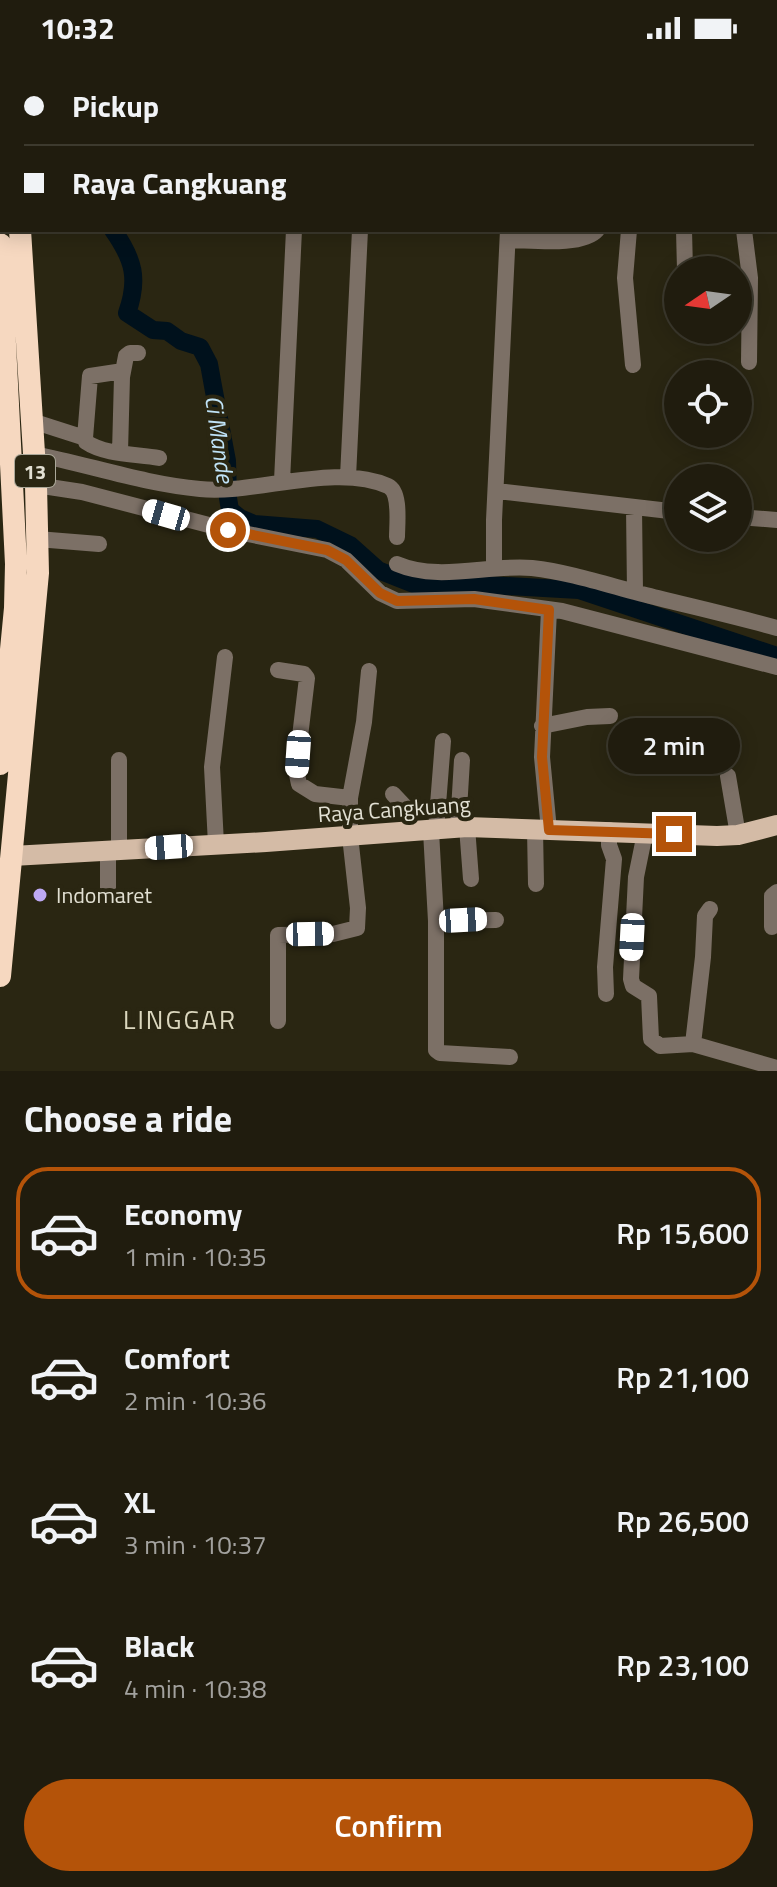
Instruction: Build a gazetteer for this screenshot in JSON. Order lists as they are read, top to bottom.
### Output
{
  "streets": {
    "highway": ["13"],
    "main road": ["Raya Cangkuang"]
  },
  "crossings": [
    ["13", "Raya Cangkuang"]
  ],
  "districts": ["LINGGAR"],
  "water": ["Ci Mande"],
  "places": ["Indomaret"],
  "north": "left",
  "page": {
    "status": "10:32",
    "banner": ["Pickup", "Raya Cangkuang"],
    "bubble": "2 min",
    "heading": "Choose a ride",
    "list": [
      {
        "name": "Economy",
        "note": "1 min · 10:35",
        "value": "Rp 15,600"
      },
      {
        "name": "Comfort",
        "note": "2 min · 10:36",
        "value": "Rp 21,100"
      },
      {
        "name": "XL",
        "note": "3 min · 10:37",
        "value": "Rp 26,500"
      },
      {
        "name": "Black",
        "note": "4 min · 10:38",
        "value": "Rp 23,100"
      }
    ],
    "buttons": "Confirm"
  }
}
